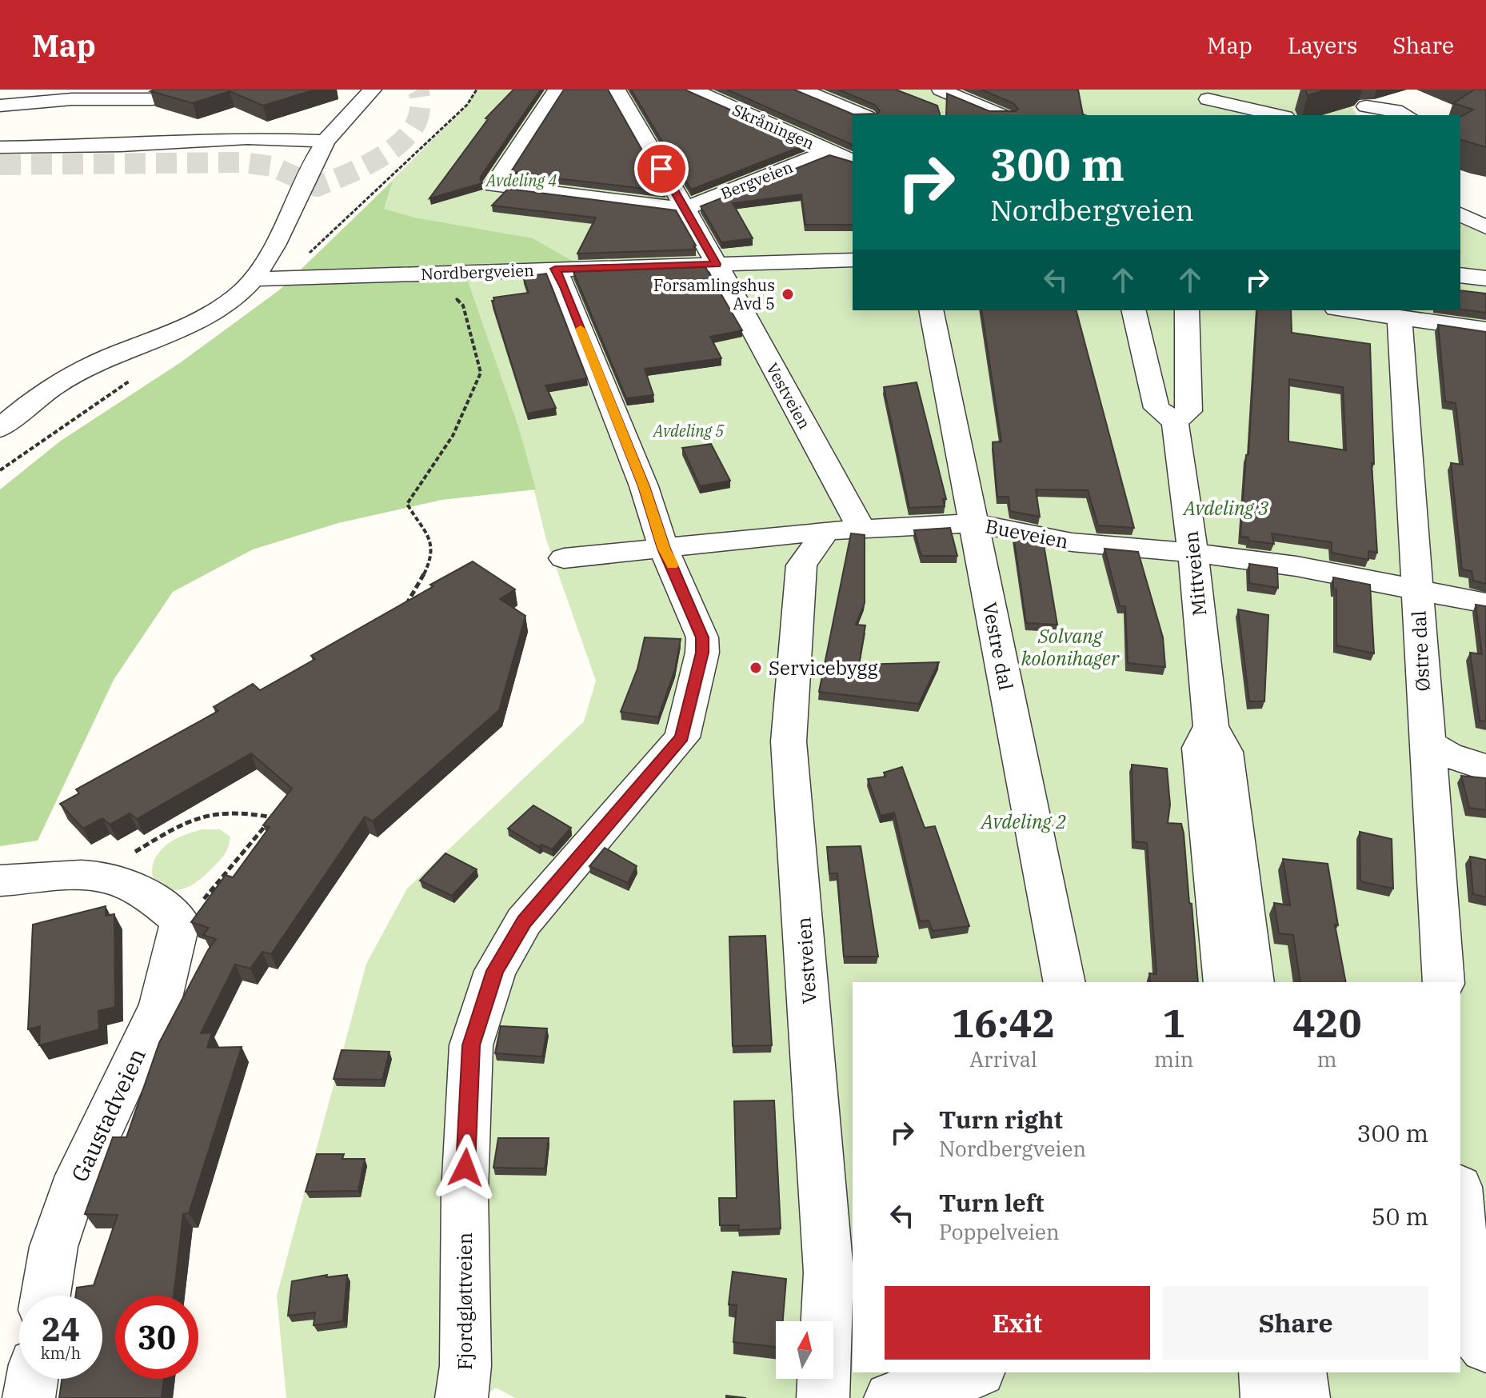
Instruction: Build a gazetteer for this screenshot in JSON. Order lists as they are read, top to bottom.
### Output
{
  "streets": {
    "street": [
      "Skråningen",
      "Bergveien",
      "Nordbergveien",
      "Vestveien",
      "Bueveien",
      "Mittveien",
      "Vestre dal",
      "Østre dal",
      "Gaustadveien",
      "Fjordgløttveien"
    ]
  },
  "crossings": [
    ["Skråningen", "Bergveien"],
    ["Bergveien", "Vestveien"],
    ["Nordbergveien", "Vestveien"],
    ["Nordbergveien", "Fjordgløttveien"],
    ["Vestveien", "Bueveien"],
    ["Bueveien", "Mittveien"],
    ["Bueveien", "Vestre dal"],
    ["Bueveien", "Østre dal"],
    ["Bueveien", "Fjordgløttveien"]
  ],
  "parks": [
    "Avdeling 4",
    "Avdeling 5",
    "Avdeling 3",
    "Solvang kolonihager",
    "Avdeling 2"
  ],
  "places": ["Forsamlingshus Avd 5", "Servicebygg"],
  "north": "top",
  "page": {
    "header": "Map",
    "nav": ["Map", "Layers", "Share"],
    "turn": ["300 m", "Nordbergveien"],
    "eta": [
      "16:42",
      "Arrival",
      "1",
      "min",
      "420",
      "m"
    ],
    "list": [
      {
        "name": "Turn right",
        "note": "Nordbergveien",
        "value": "300 m"
      },
      {
        "name": "Turn left",
        "note": "Poppelveien",
        "value": "50 m"
      }
    ],
    "buttons": ["Exit", "Share"],
    "speed": "24 km/h",
    "limit": "30"
  }
}
